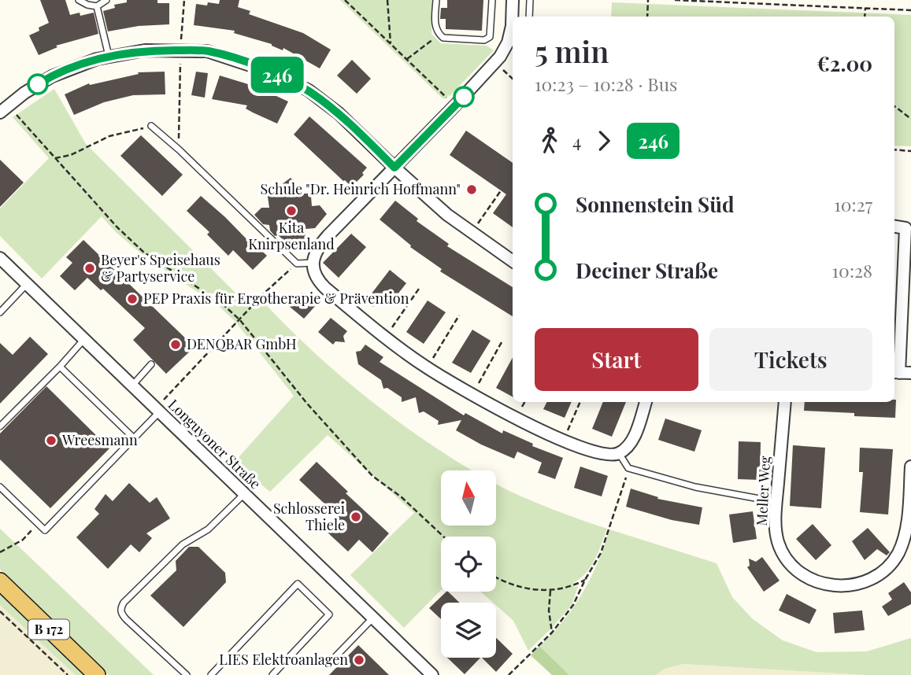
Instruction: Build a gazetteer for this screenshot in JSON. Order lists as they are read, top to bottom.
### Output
{
  "streets": {
    "main road": ["B 172"],
    "street": ["Longuyoner Straße", "Meller Weg"]
  },
  "places": [
    "Schule \"Dr. Heinrich Hoffmann\"",
    "Kita Knirpsenland",
    "Beyer's Speisehaus & Partyservice",
    "PEP Praxis für Ergotherapie & Prävention",
    "DENQBAR GmbH",
    "Wreesmann",
    "Schlosserei Thiele",
    "LIES Elektroanlagen"
  ],
  "lines": ["bus line 246"],
  "north": "top",
  "page": {
    "on_map": "246",
    "heading": ["5 min", "10:23 – 10:28 · Bus", "€2.00"],
    "legs": ["4", "246"],
    "list": [
      {
        "name": "Sonnenstein Süd",
        "value": "10:27"
      },
      {
        "name": "Deciner Straße",
        "value": "10:28"
      }
    ],
    "buttons": ["Start", "Tickets"]
  }
}
